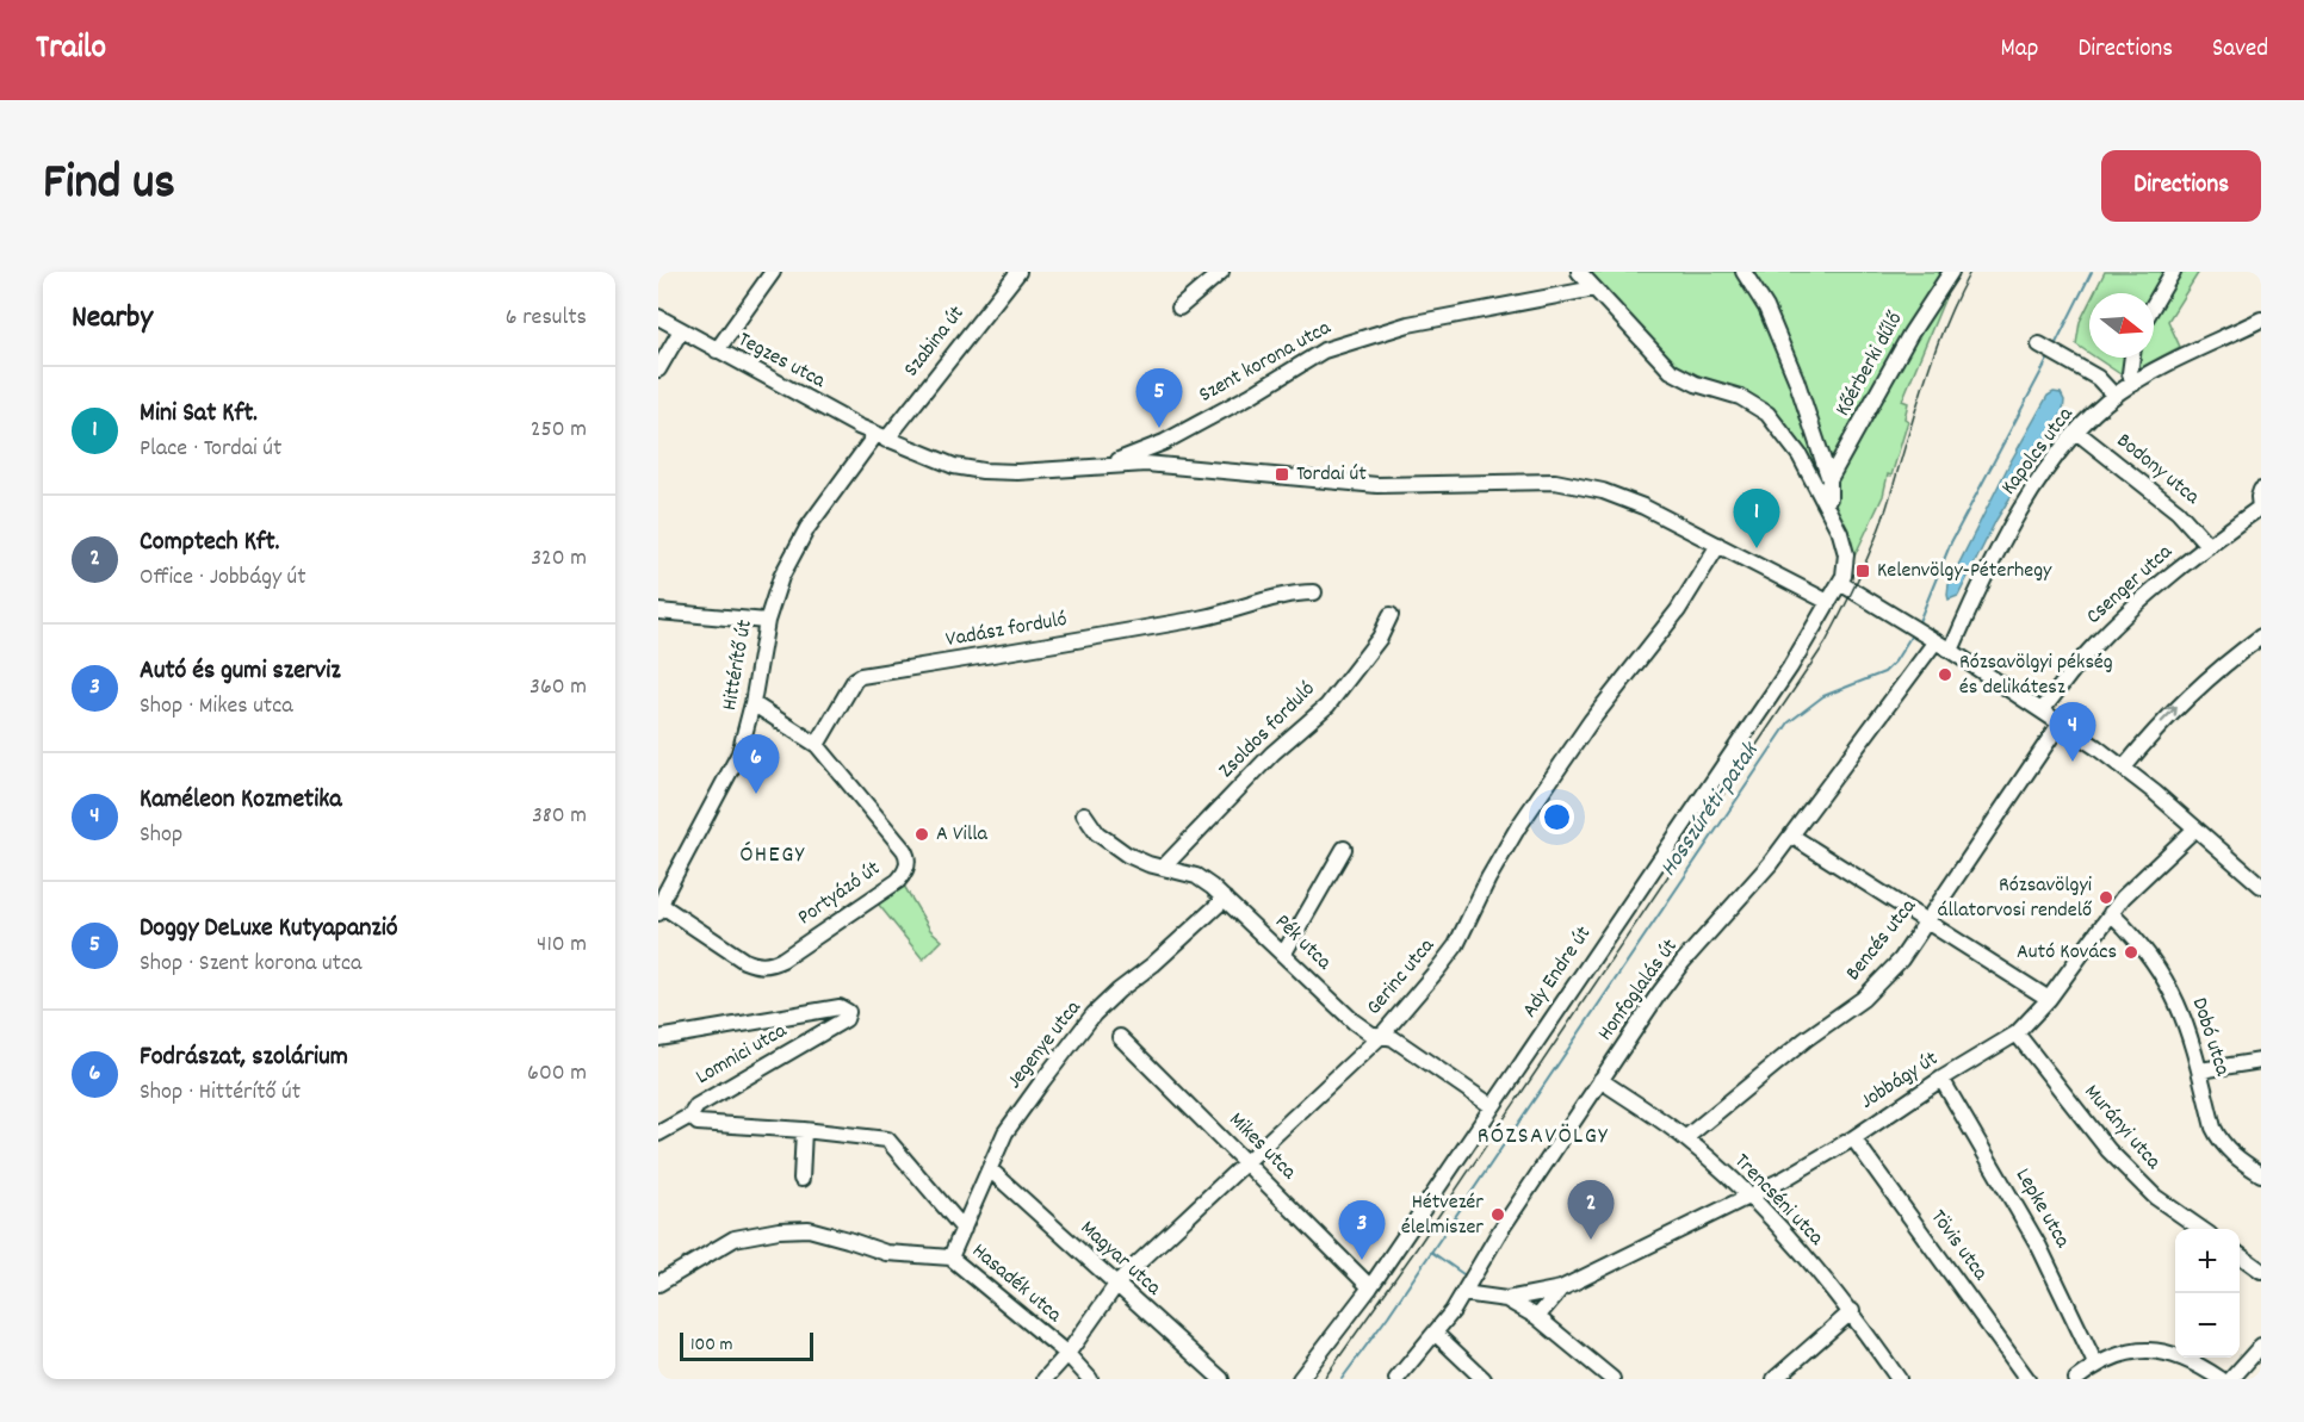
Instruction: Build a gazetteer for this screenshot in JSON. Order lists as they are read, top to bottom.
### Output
{
  "streets": {
    "street": [
      "Szabina út",
      "Tegzes utca",
      "Szent korona utca",
      "Kőérberki dűlő",
      "Kapolcs utca",
      "Bodony utca",
      "Csenger utca",
      "Vadász forduló",
      "Hittérítő út",
      "Zsoldos forduló",
      "Portyázó út",
      "Bencés utca",
      "Pék utca",
      "Ady Endre út",
      "Gerinc utca",
      "Honfoglalás út",
      "Dobó utca",
      "Jegenye utca",
      "Lomnici utca",
      "Jobbágy út",
      "Murányi utca",
      "Mikes utca",
      "Trencséni utca",
      "Lepke utca",
      "Tövis utca",
      "Magyar utca",
      "Hasadék utca"
    ]
  },
  "crossings": [
    ["Szabina út", "Tegzes utca"],
    ["Szabina út", "Hittérítő út"],
    ["Tegzes utca", "Hittérítő út"],
    ["Kapolcs utca", "Bodony utca"],
    ["Bodony utca", "Csenger utca"],
    ["Vadász forduló", "Portyázó út"],
    ["Hittérítő út", "Portyázó út"],
    ["Zsoldos forduló", "Pék utca"],
    ["Bencés utca", "Trencséni utca"],
    ["Pék utca", "Ady Endre út"],
    ["Pék utca", "Gerinc utca"],
    ["Pék utca", "Jegenye utca"],
    ["Ady Endre út", "Mikes utca"],
    ["Gerinc utca", "Mikes utca"],
    ["Gerinc utca", "Magyar utca"],
    ["Gerinc utca", "Hasadék utca"],
    ["Honfoglalás út", "Jobbágy út"],
    ["Honfoglalás út", "Trencséni utca"],
    ["Dobó utca", "Jobbágy út"],
    ["Jegenye utca", "Lomnici utca"],
    ["Jegenye utca", "Magyar utca"],
    ["Jegenye utca", "Hasadék utca"],
    ["Jobbágy út", "Murányi utca"],
    ["Jobbágy út", "Trencséni utca"],
    ["Jobbágy út", "Lepke utca"],
    ["Jobbágy út", "Tövis utca"]
  ],
  "districts": ["ÓHEGY", "RÓZSAVÖLGY"],
  "water": ["Hosszúréti-patak"],
  "places": {
    "transit": ["Tordai út", "Kelenvölgy-Péterhegy"],
    "other": [
      "Rózsavölgyi pékség és delikátesz",
      "A Villa",
      "Rózsavölgyi állatorvosi rendelő",
      "Autó Kovács",
      "Hétvezér élelmiszer"
    ]
  },
  "scale_bar": "100 m",
  "north": "right",
  "page": {
    "header": "Trailo",
    "nav": ["Map", "Directions", "Saved"],
    "title": "Find us",
    "buttons": "Directions",
    "heading": ["Nearby", "6 results"],
    "list": [
      {
        "mark": "1",
        "name": "Mini Sat Kft.",
        "note": "Place · Tordai út",
        "value": "250 m"
      },
      {
        "mark": "2",
        "name": "Comptech Kft.",
        "note": "Office · Jobbágy út",
        "value": "320 m"
      },
      {
        "mark": "3",
        "name": "Autó és gumi szerviz",
        "note": "Shop · Mikes utca",
        "value": "360 m"
      },
      {
        "mark": "4",
        "name": "Kaméleon Kozmetika",
        "note": "Shop",
        "value": "380 m"
      },
      {
        "mark": "5",
        "name": "Doggy DeLuxe Kutyapanzió",
        "note": "Shop · Szent korona utca",
        "value": "410 m"
      },
      {
        "mark": "6",
        "name": "Fodrászat, szolárium",
        "note": "Shop · Hittérítő út",
        "value": "600 m"
      }
    ],
    "pins": [
      "5",
      "1",
      "4",
      "6",
      "2",
      "3"
    ],
    "map_buttons": ["+", "−"],
    "scale": "100 m"
  }
}
